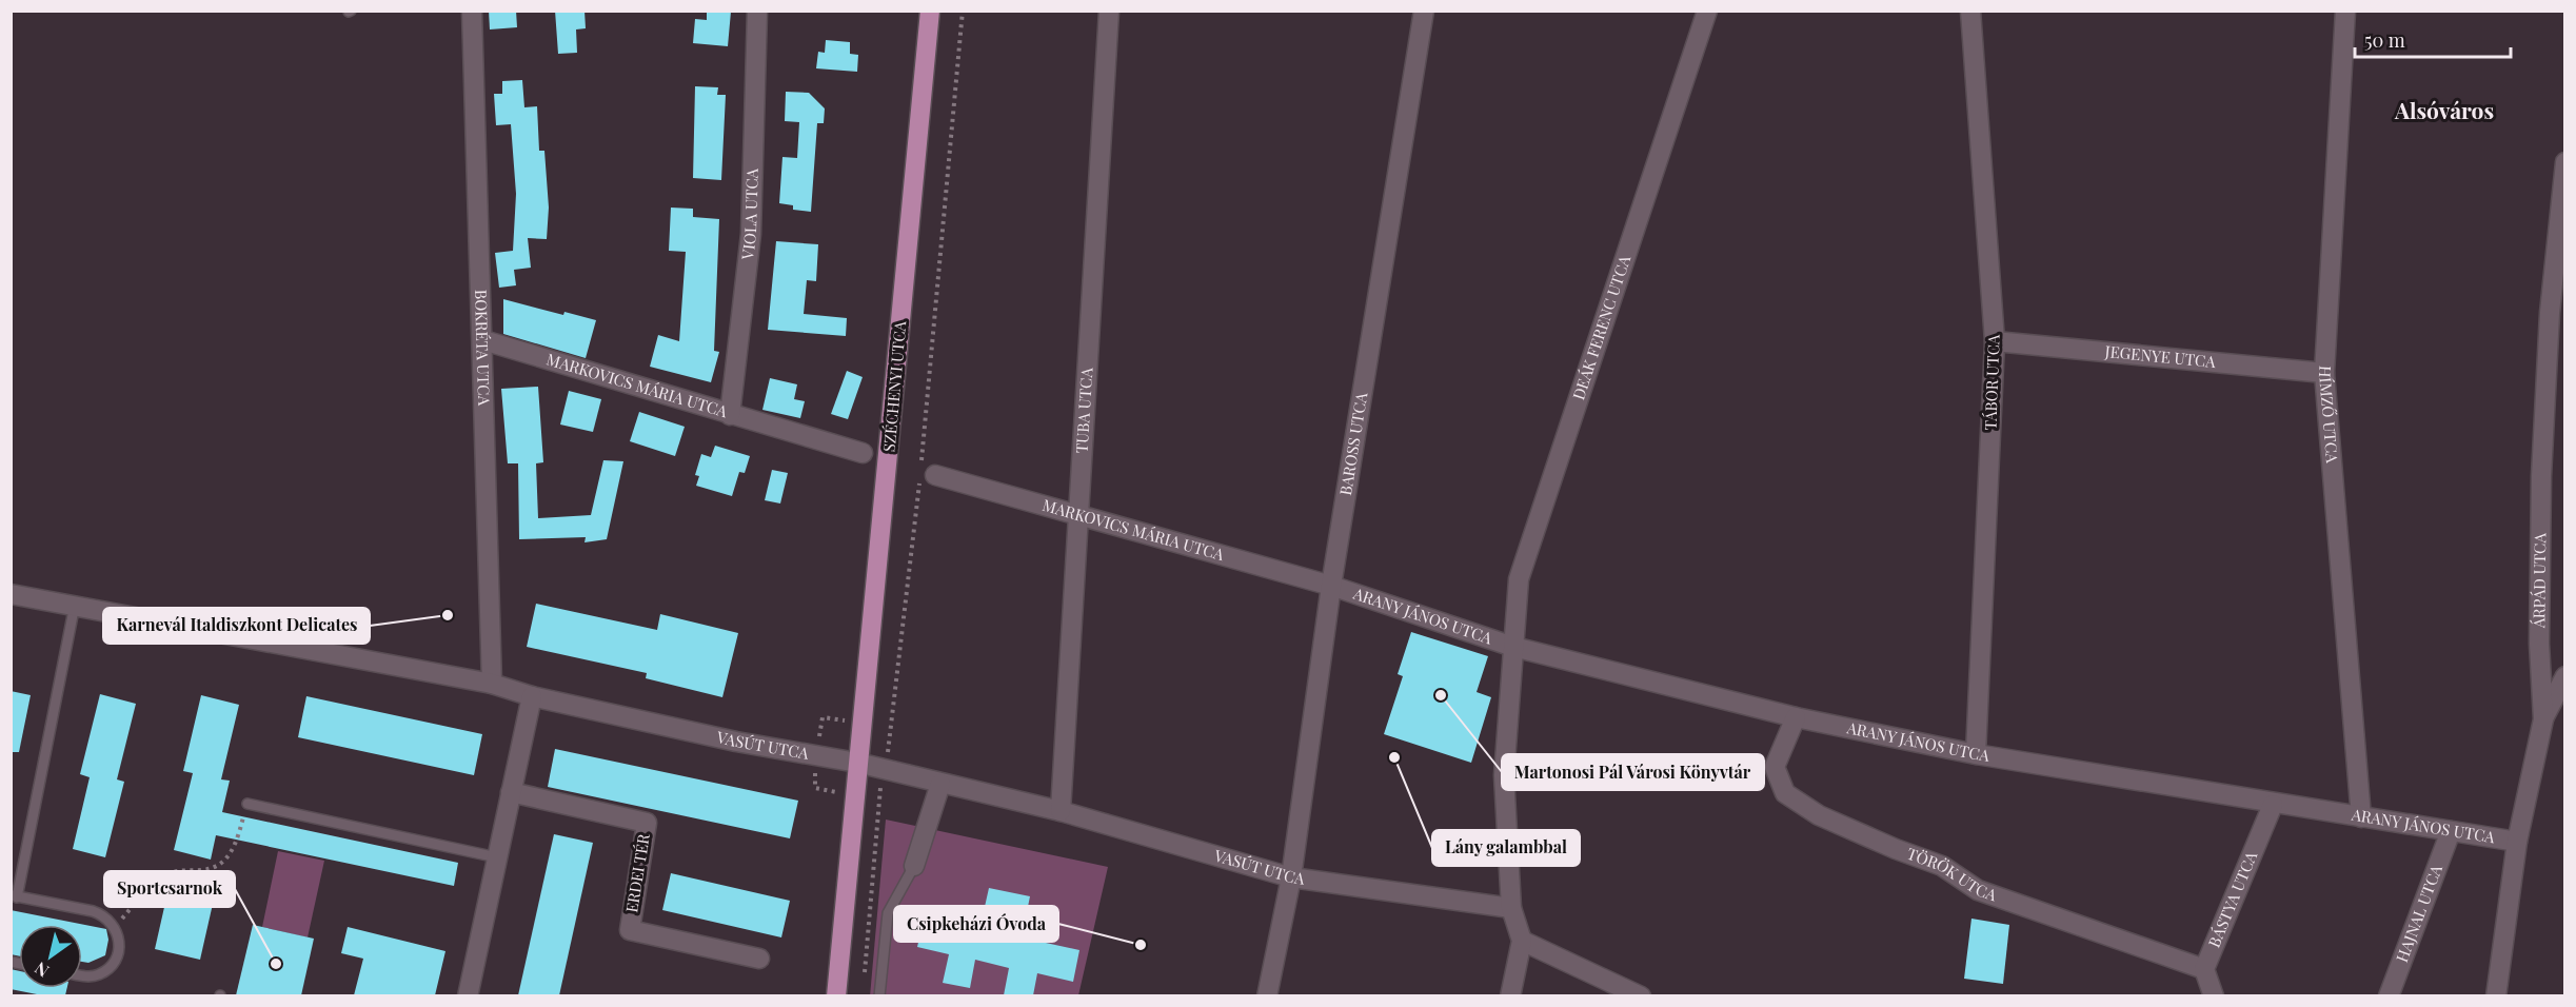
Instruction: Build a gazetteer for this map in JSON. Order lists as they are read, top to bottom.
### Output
{
  "streets": {
    "main road": ["SZÉCHENYI UTCA"],
    "street": [
      "VIOLA UTCA",
      "DEÁK FERENC UTCA",
      "BOKRÉTA UTCA",
      "JEGENYE UTCA",
      "TÁBOR UTCA",
      "MARKOVICS MÁRIA UTCA",
      "TUBA UTCA",
      "HÍMZŐ UTCA",
      "BAROSS UTCA",
      "ÁRPÁD UTCA",
      "ARANY JÁNOS UTCA",
      "VASÚT UTCA",
      "ERDEI TÉR",
      "TÖRÖK UTCA",
      "BÁSTYA UTCA",
      "HAJNAL UTCA"
    ]
  },
  "crossings": [
    ["VIOLA UTCA", "MARKOVICS MÁRIA UTCA"],
    ["DEÁK FERENC UTCA", "ARANY JÁNOS UTCA"],
    ["DEÁK FERENC UTCA", "VASÚT UTCA"],
    ["BOKRÉTA UTCA", "MARKOVICS MÁRIA UTCA"],
    ["BOKRÉTA UTCA", "VASÚT UTCA"],
    ["JEGENYE UTCA", "TÁBOR UTCA"],
    ["JEGENYE UTCA", "HÍMZŐ UTCA"],
    ["TÁBOR UTCA", "ARANY JÁNOS UTCA"],
    ["MARKOVICS MÁRIA UTCA", "TUBA UTCA"],
    ["MARKOVICS MÁRIA UTCA", "BAROSS UTCA"],
    ["MARKOVICS MÁRIA UTCA", "ARANY JÁNOS UTCA"],
    ["SZÉCHENYI UTCA", "VASÚT UTCA"],
    ["TUBA UTCA", "VASÚT UTCA"],
    ["HÍMZŐ UTCA", "ARANY JÁNOS UTCA"],
    ["BAROSS UTCA", "ARANY JÁNOS UTCA"],
    ["BAROSS UTCA", "VASÚT UTCA"],
    ["ÁRPÁD UTCA", "ARANY JÁNOS UTCA"],
    ["ARANY JÁNOS UTCA", "TÖRÖK UTCA"],
    ["ARANY JÁNOS UTCA", "BÁSTYA UTCA"],
    ["ARANY JÁNOS UTCA", "HAJNAL UTCA"],
    ["TÖRÖK UTCA", "BÁSTYA UTCA"]
  ],
  "districts": ["Alsóváros"],
  "places": [
    "Karnevál Italdiszkont Delicates",
    "Martonosi Pál Városi Könyvtár",
    "Lány galambbal",
    "Csipkeházi Óvoda",
    "Sportcsarnok"
  ],
  "scale_bar": "50 m",
  "north": "bottom left"
}
